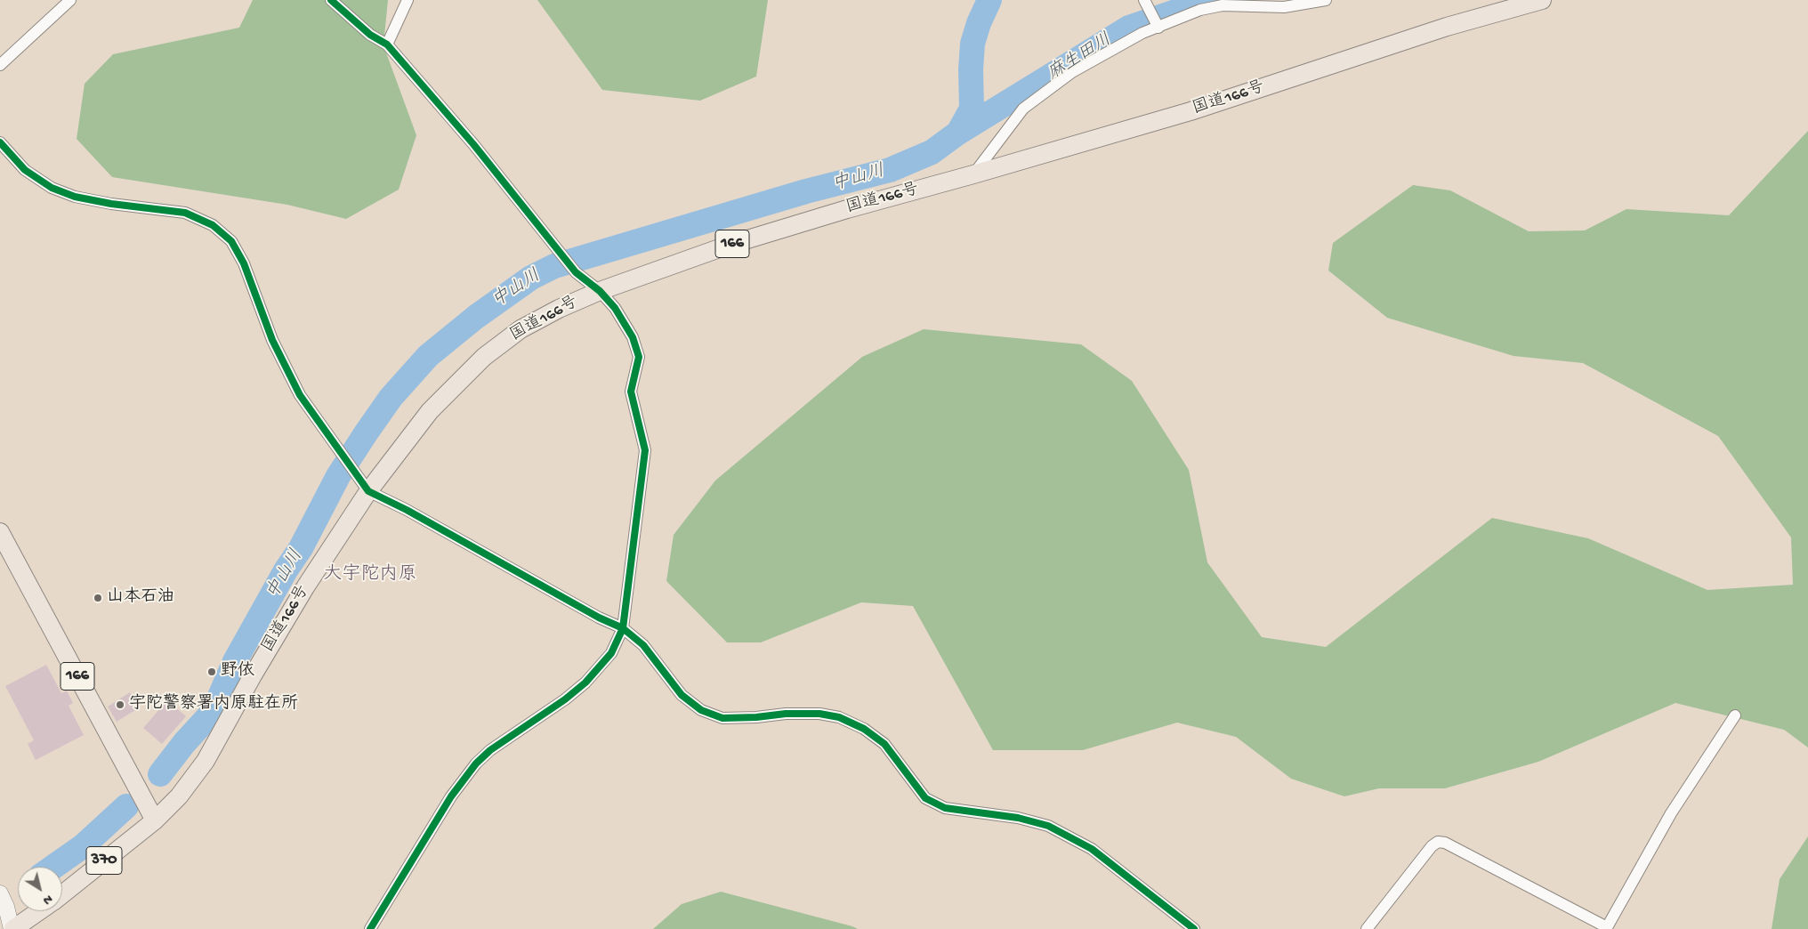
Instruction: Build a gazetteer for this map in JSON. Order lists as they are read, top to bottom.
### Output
{
  "streets": {
    "highway": ["国道166号", "166", "370"]
  },
  "crossings": [
    ["国道166号", "166"],
    ["国道166号", "370"],
    ["166", "370"]
  ],
  "districts": ["大宇陀内原"],
  "water": ["麻生田川", "中山川"],
  "places": ["山本石油", "野依", "宇陀警察署内原駐在所"],
  "north": "bottom right"
}
